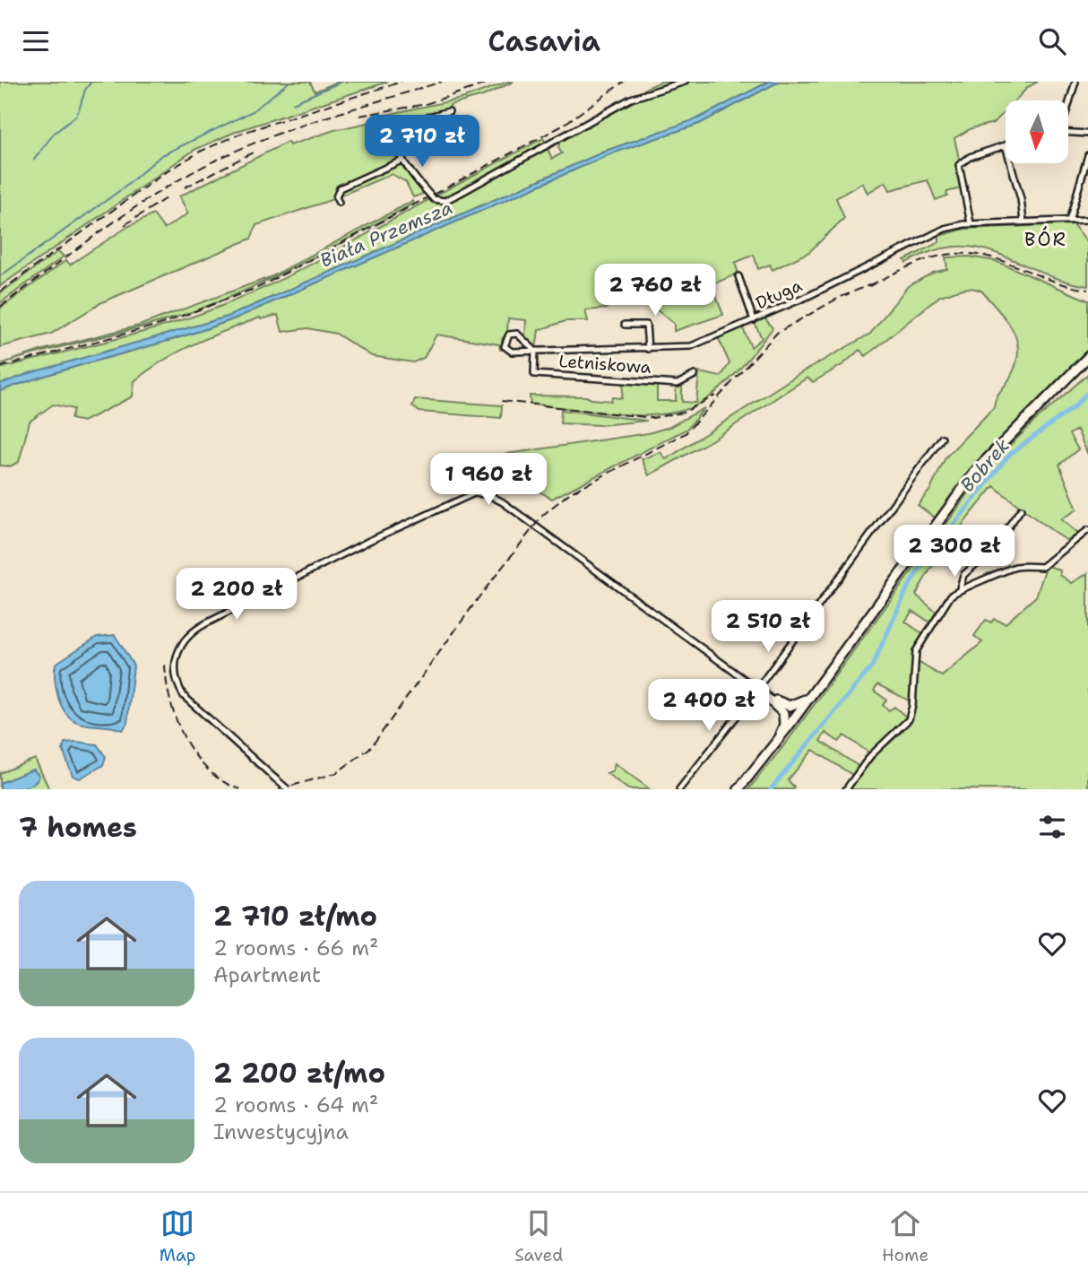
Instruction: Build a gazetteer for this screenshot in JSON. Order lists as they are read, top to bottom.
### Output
{
  "streets": {
    "street": ["Długa", "Letniskowa"]
  },
  "crossings": [
    ["Długa", "Letniskowa"]
  ],
  "districts": ["BÓR"],
  "water": ["Biała Przemsza", "Bobrek"],
  "north": "bottom",
  "page": {
    "header": "Casavia",
    "price": [
      "2 710 zł",
      "2 760 zł",
      "1 960 zł",
      "2 300 zł",
      "2 200 zł",
      "2 510 zł",
      "2 400 zł"
    ],
    "heading": "7 homes",
    "list": [
      {
        "name": "2 710 zł/mo",
        "note": "2 rooms · 66 m² · Apartment"
      },
      {
        "name": "2 200 zł/mo",
        "note": "2 rooms · 64 m² · Inwestycyjna"
      }
    ],
    "tabs": ["Map", "Saved", "Home"]
  }
}
